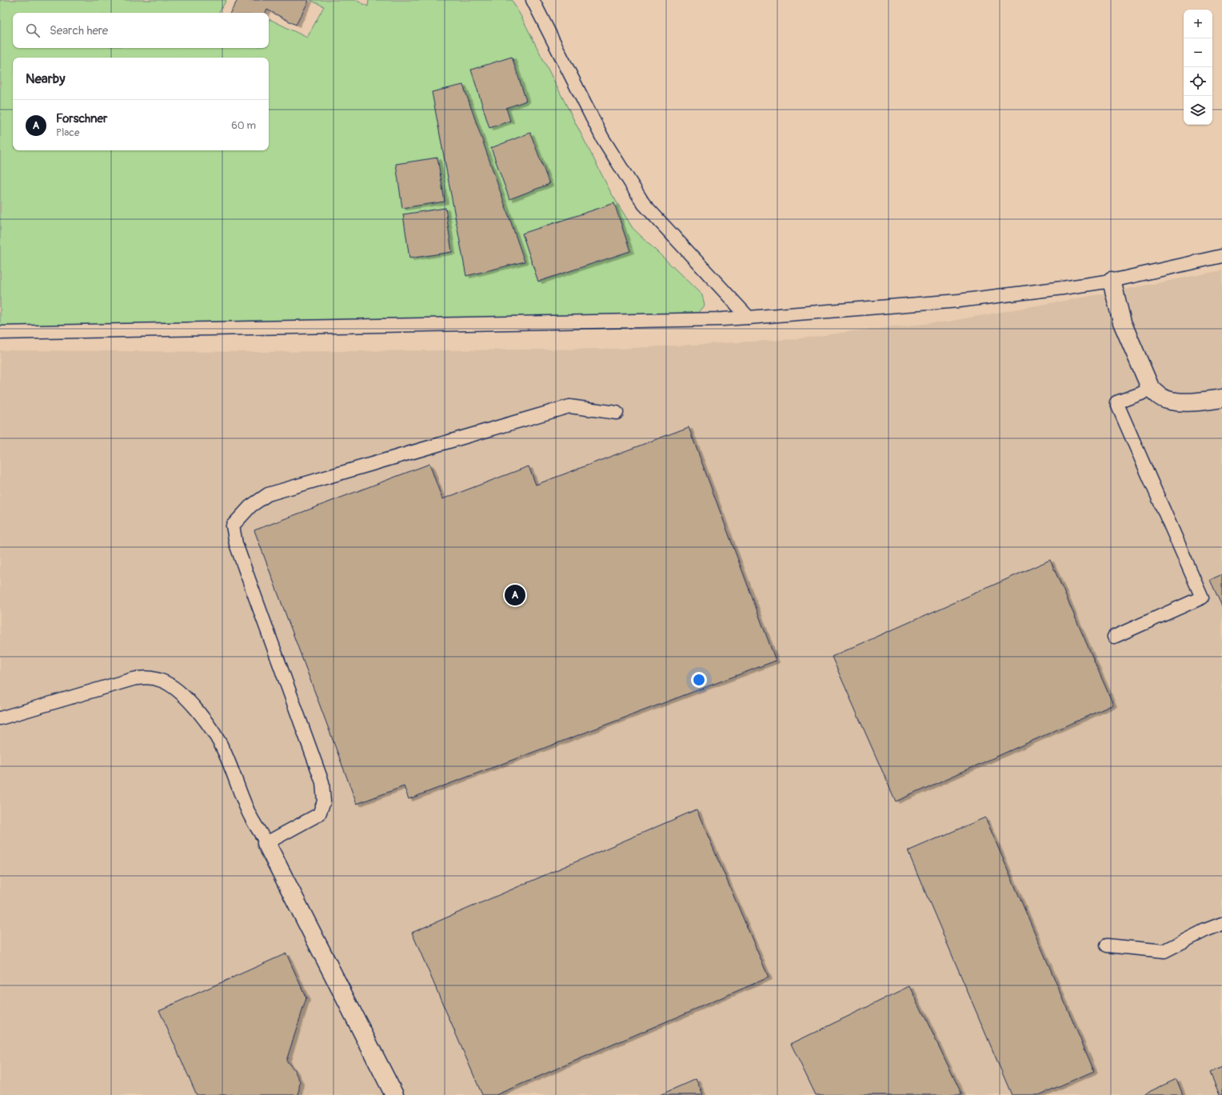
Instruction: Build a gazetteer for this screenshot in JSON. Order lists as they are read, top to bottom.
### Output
{
  "page": {
    "map_buttons": ["+", "−"],
    "search": "Search here",
    "heading": "Nearby",
    "list": [
      {
        "mark": "A",
        "name": "Forschner",
        "note": "Place",
        "value": "60 m"
      }
    ],
    "pins": "A"
  }
}
